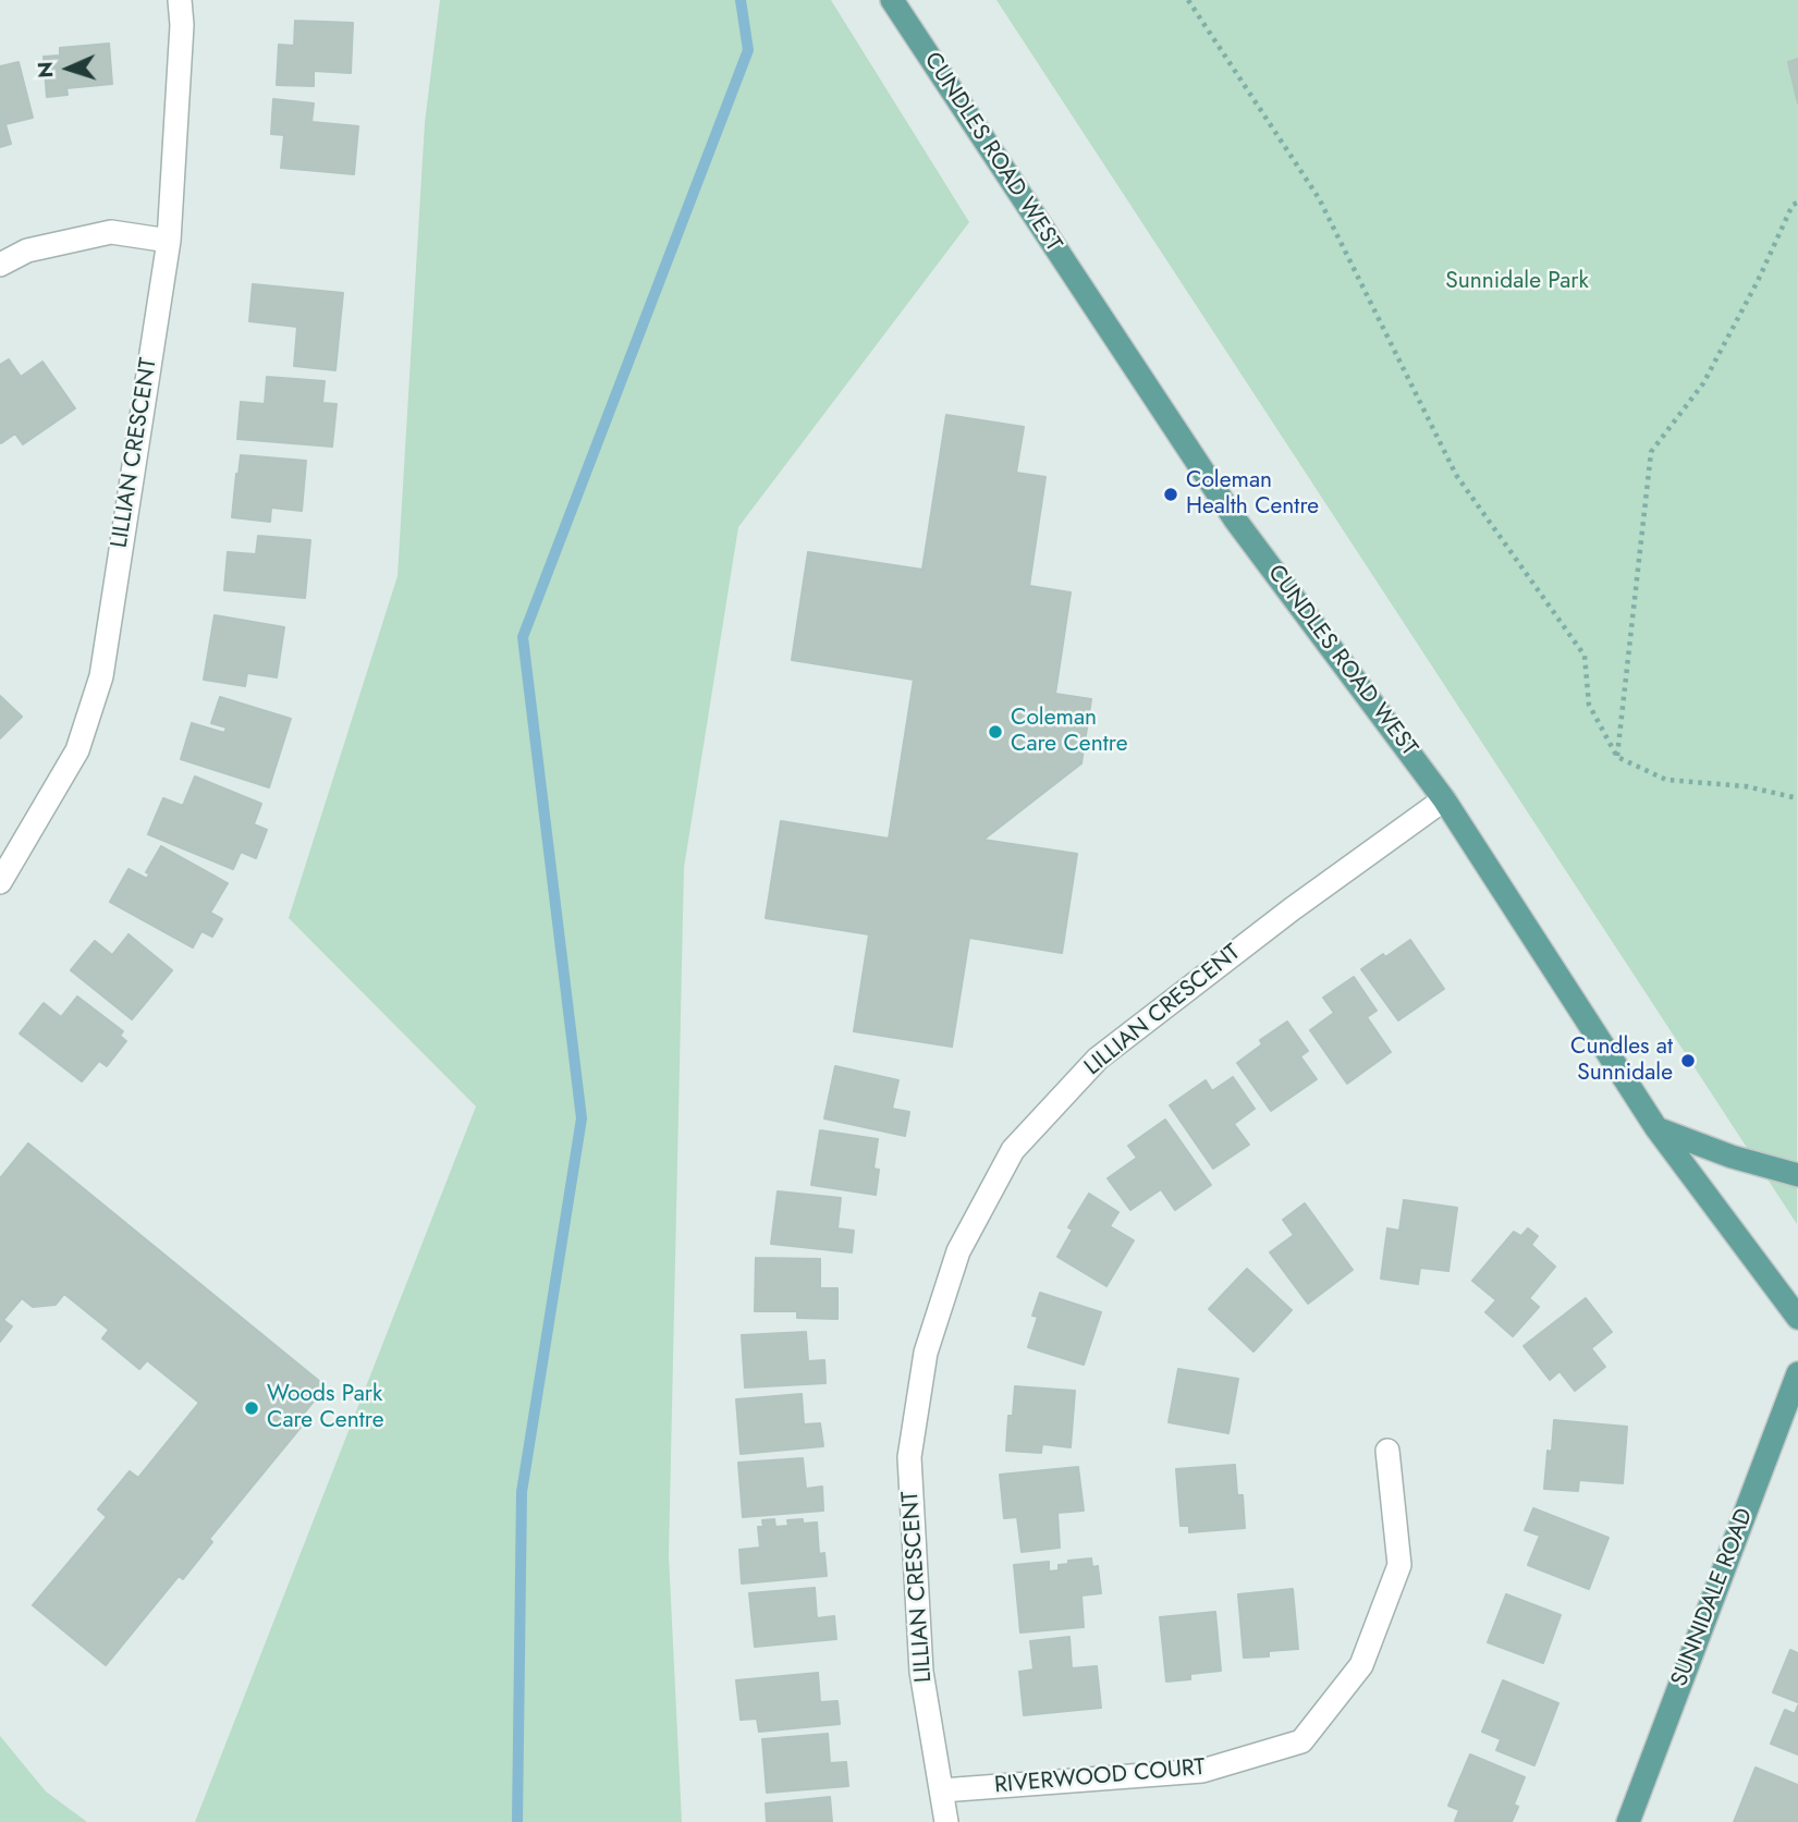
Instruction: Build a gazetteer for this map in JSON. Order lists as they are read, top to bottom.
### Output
{
  "streets": {
    "main road": ["CUNDLES ROAD WEST", "SUNNIDALE ROAD"],
    "street": ["LILLIAN CRESCENT", "RIVERWOOD COURT"]
  },
  "crossings": [
    ["CUNDLES ROAD WEST", "LILLIAN CRESCENT"],
    ["LILLIAN CRESCENT", "RIVERWOOD COURT"]
  ],
  "parks": ["Sunnidale Park"],
  "places": [
    "Coleman Health Centre",
    "Coleman Care Centre",
    "Cundles at Sunnidale",
    "Woods Park Care Centre"
  ],
  "north": "left"
}
